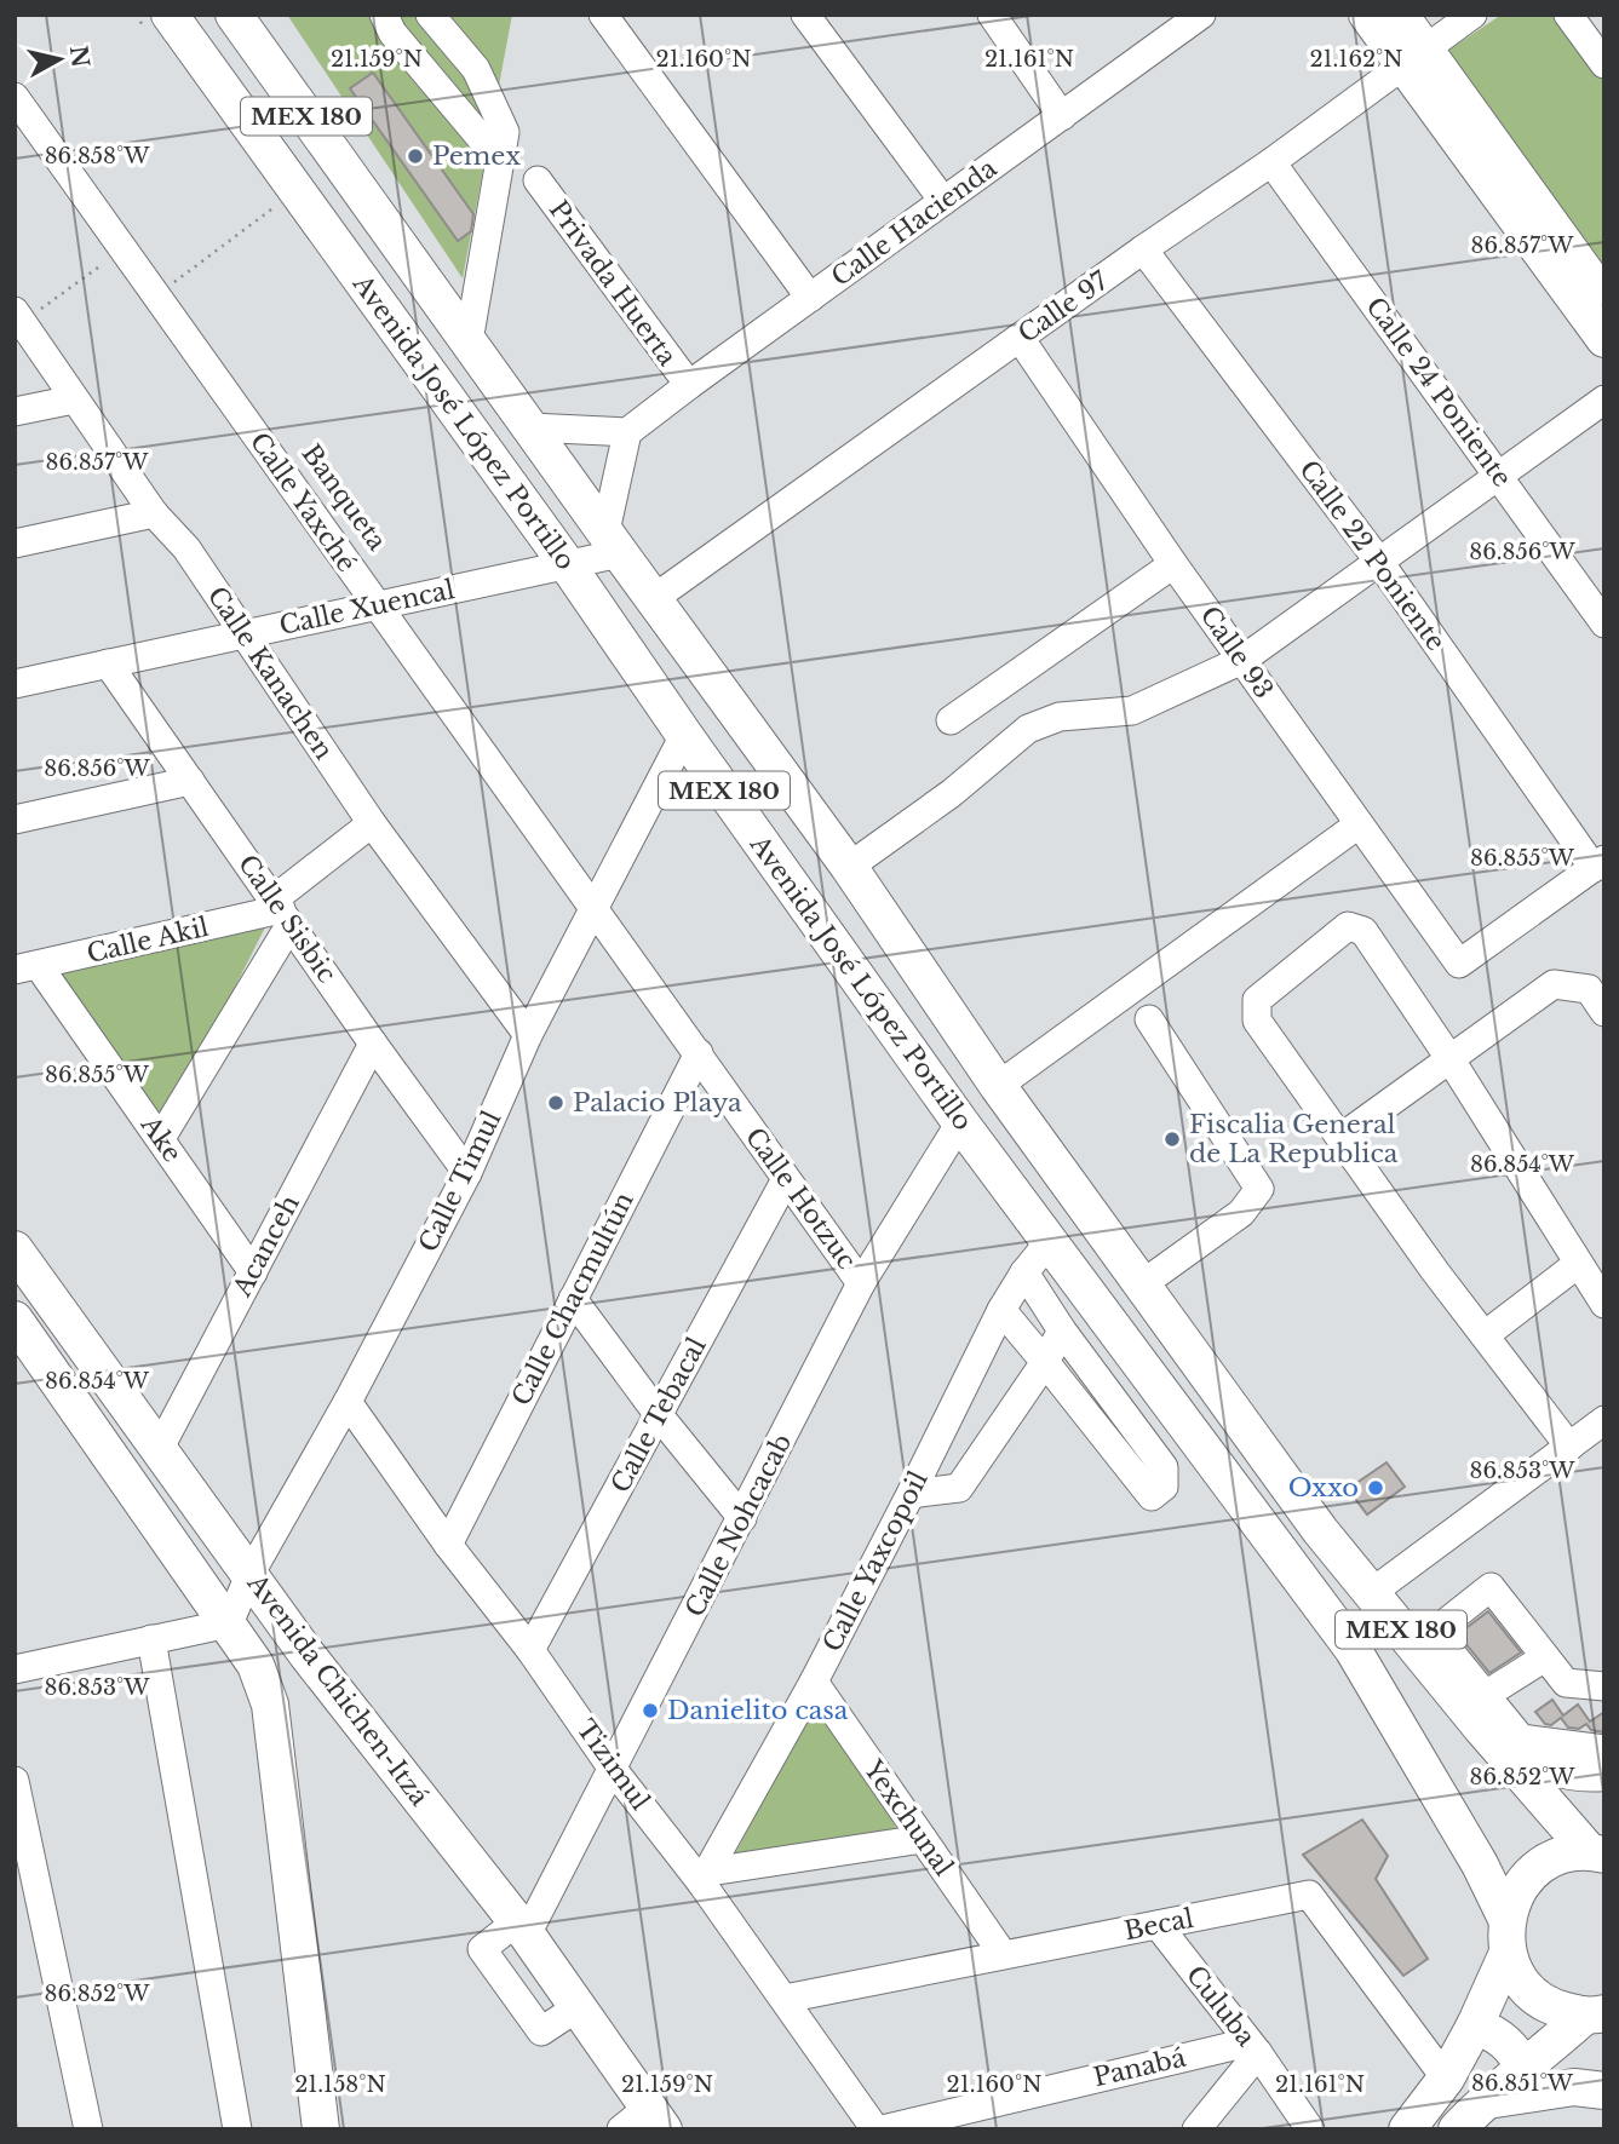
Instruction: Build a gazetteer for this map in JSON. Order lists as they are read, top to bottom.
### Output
{
  "streets": {
    "main road": ["MEX 180", "Avenida José López Portillo", "Avenida Chichen-Itzá"],
    "street": [
      "Calle Hacienda",
      "Privada Huerta",
      "Calle 97",
      "Calle 24 Poniente",
      "Calle Yaxché",
      "Calle 22 Poniente",
      "Calle Xuencal",
      "Calle 93",
      "Calle Kanachen",
      "Calle Sisbic",
      "Calle Akil",
      "Ake",
      "Calle Timul",
      "Calle Hotzuc",
      "Acanceh",
      "Calle Chacmultún",
      "Calle Tebacal",
      "Calle Nohcacab",
      "Calle Yaxcopoil",
      "Tizimul",
      "Yexchunal",
      "Becal",
      "Culuba",
      "Panabá"
    ]
  },
  "crossings": [
    ["Calle Hacienda", "Privada Huerta"],
    ["Calle 97", "Calle 24 Poniente"],
    ["Calle 97", "Avenida José López Portillo"],
    ["Calle 97", "Calle 22 Poniente"],
    ["Calle 97", "Calle 93"],
    ["Avenida José López Portillo", "Calle Xuencal"],
    ["Avenida José López Portillo", "Calle Timul"],
    ["Avenida José López Portillo", "Calle Nohcacab"],
    ["Avenida José López Portillo", "Calle Yaxcopoil"],
    ["Calle Yaxché", "Calle Xuencal"],
    ["Calle Yaxché", "Calle Timul"],
    ["Calle Yaxché", "Calle Hotzuc"],
    ["Calle 22 Poniente", "Calle 93"],
    ["Calle Xuencal", "Calle Kanachen"],
    ["Calle Xuencal", "Calle Sisbic"],
    ["Calle Kanachen", "Calle Timul"],
    ["Calle Sisbic", "Calle Akil"],
    ["Calle Sisbic", "Calle Timul"],
    ["Calle Sisbic", "Acanceh"],
    ["Calle Akil", "Ake"],
    ["Ake", "Acanceh"],
    ["Calle Timul", "Calle Hotzuc"],
    ["Calle Timul", "Avenida Chichen-Itzá"],
    ["Calle Timul", "Tizimul"],
    ["Calle Hotzuc", "Calle Chacmultún"],
    ["Calle Hotzuc", "Calle Tebacal"],
    ["Calle Hotzuc", "Calle Nohcacab"],
    ["Acanceh", "Avenida Chichen-Itzá"],
    ["Calle Chacmultún", "Tizimul"],
    ["Calle Tebacal", "Tizimul"],
    ["Calle Nohcacab", "Avenida Chichen-Itzá"],
    ["Calle Nohcacab", "Tizimul"],
    ["Calle Yaxcopoil", "Tizimul"],
    ["Calle Yaxcopoil", "Yexchunal"],
    ["Tizimul", "Becal"],
    ["Yexchunal", "Becal"],
    ["Becal", "Culuba"],
    ["Culuba", "Panabá"]
  ],
  "places": [
    "Pemex",
    "Palacio Playa",
    "Fiscalia General de La Republica",
    "Oxxo",
    "Danielito casa"
  ],
  "north": "right",
  "coordinates": [
    "21.159°N",
    "21.160°N",
    "21.161°N",
    "21.162°N",
    "86.858°W",
    "86.857°W",
    "86.856°W",
    "86.855°W",
    "86.854°W",
    "86.853°W",
    "86.852°W",
    "86.851°W",
    "21.158°N"
  ]
}
